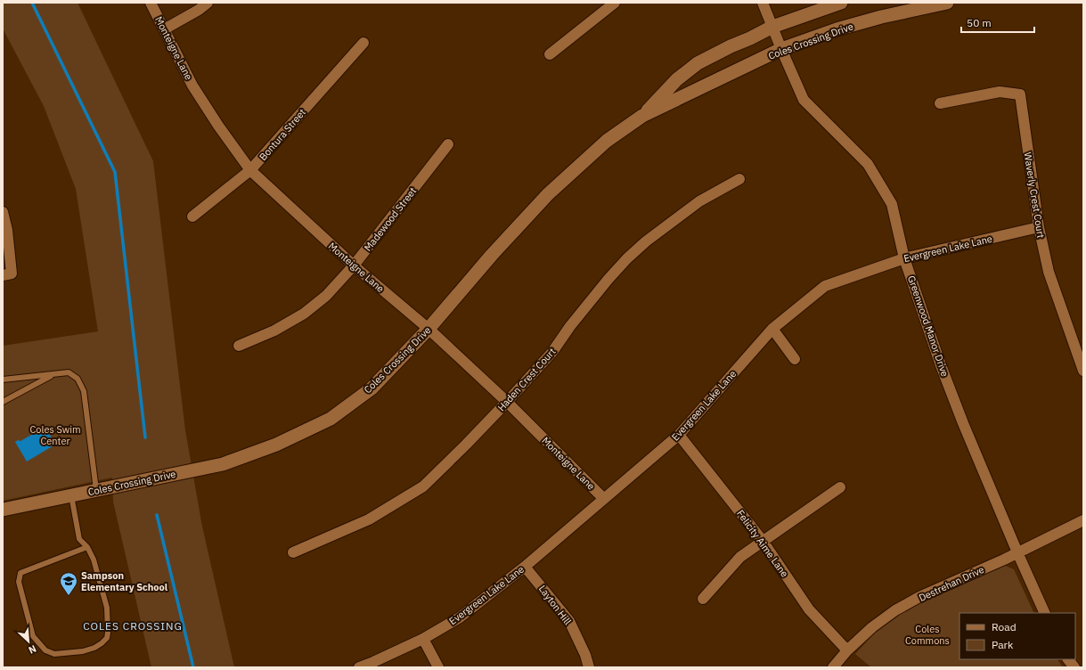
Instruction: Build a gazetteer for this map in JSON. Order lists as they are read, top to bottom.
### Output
{
  "streets": {
    "street": [
      "Coles Crossing Drive",
      "Monteigne Lane",
      "Bontura Street",
      "Waverly Crest Court",
      "Madewood Street",
      "Evergreen Lake Lane",
      "Greenwood Manor Drive",
      "Haden Crest Court",
      "Felicity Aime Lane",
      "Destrehan Drive",
      "Layton Hill"
    ]
  },
  "crossings": [
    ["Coles Crossing Drive", "Monteigne Lane"],
    ["Coles Crossing Drive", "Greenwood Manor Drive"],
    ["Monteigne Lane", "Bontura Street"],
    ["Monteigne Lane", "Madewood Street"],
    ["Monteigne Lane", "Evergreen Lake Lane"],
    ["Monteigne Lane", "Haden Crest Court"],
    ["Waverly Crest Court", "Evergreen Lake Lane"],
    ["Evergreen Lake Lane", "Greenwood Manor Drive"],
    ["Evergreen Lake Lane", "Felicity Aime Lane"],
    ["Evergreen Lake Lane", "Layton Hill"],
    ["Greenwood Manor Drive", "Destrehan Drive"],
    ["Felicity Aime Lane", "Destrehan Drive"]
  ],
  "districts": ["COLES CROSSING"],
  "parks": ["Coles Swim Center", "Coles Commons"],
  "places": {
    "school or university": ["Sampson Elementary School"]
  },
  "legend": ["Road", "Park"],
  "scale_bar": "50 m",
  "north": "bottom right"
}
